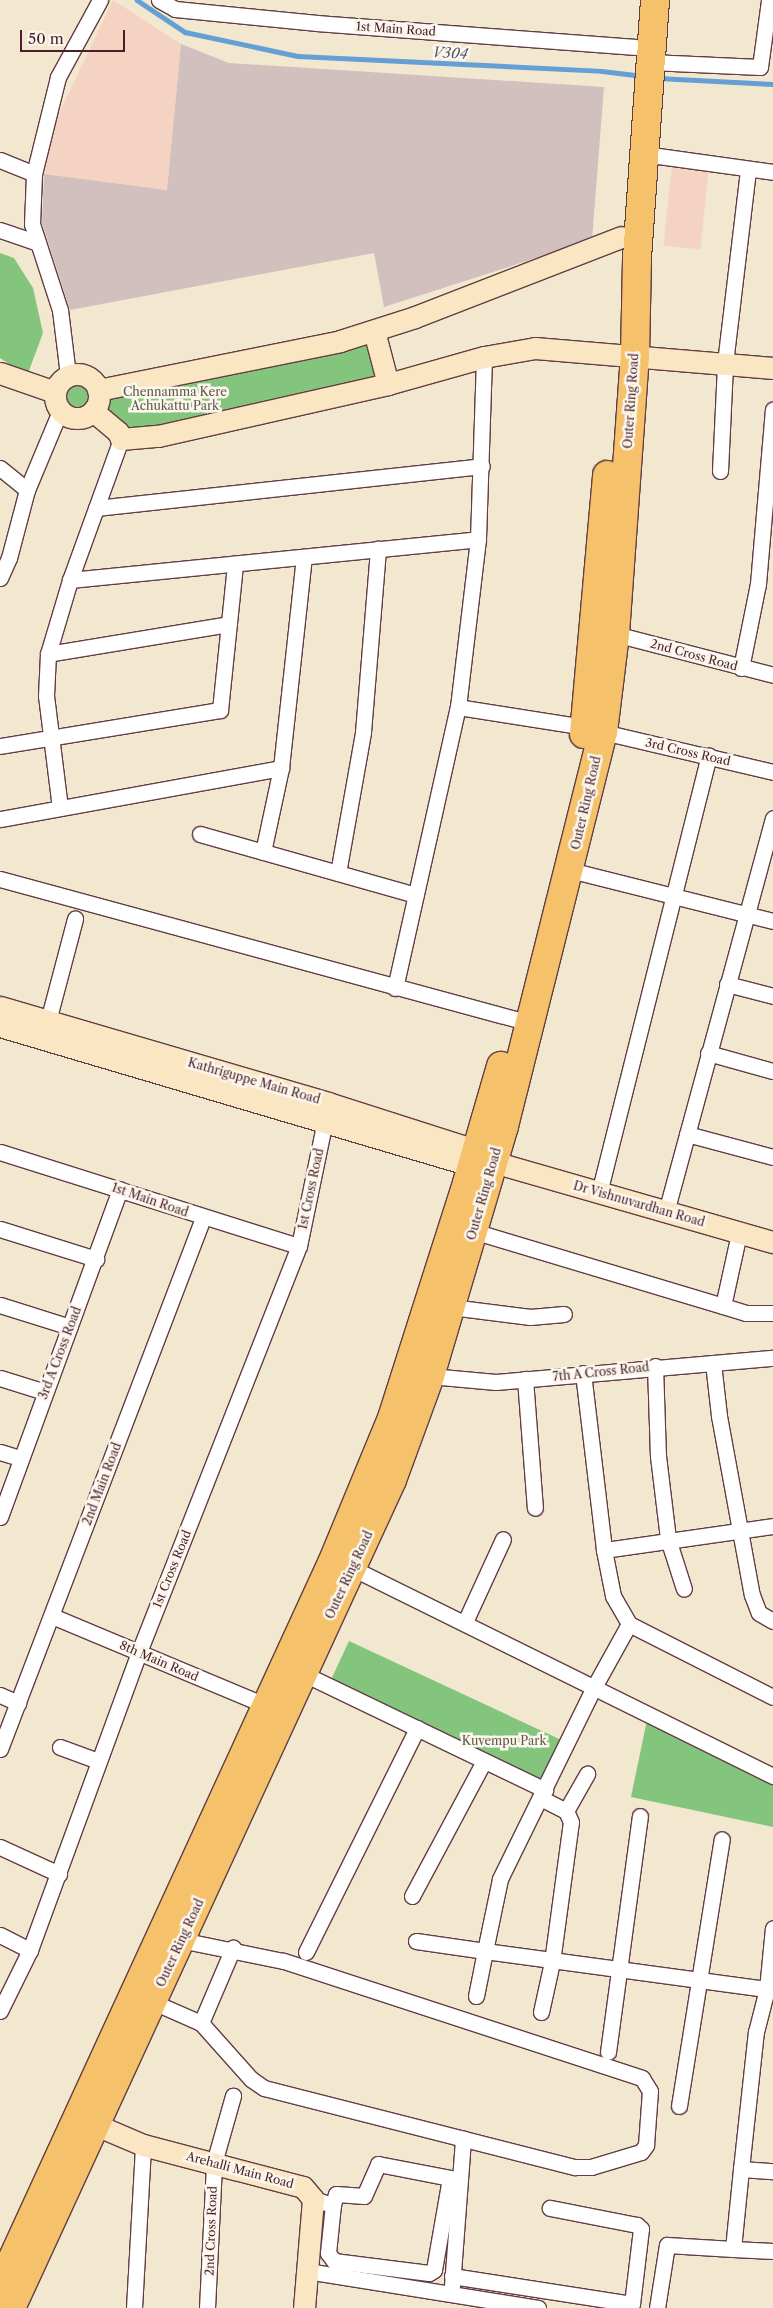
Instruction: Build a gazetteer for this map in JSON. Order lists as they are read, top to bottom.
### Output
{
  "streets": {
    "highway": ["Outer Ring Road"],
    "street": [
      "1st Main Road",
      "2nd Cross Road",
      "3rd Cross Road",
      "Kathriguppe Main Road",
      "1st Cross Road",
      "Dr Vishnuvardhan Road",
      "3rd A Cross Road",
      "7th A Cross Road",
      "2nd Main Road",
      "8th Main Road",
      "Arehalli Main Road"
    ]
  },
  "crossings": [
    ["1st Main Road", "Outer Ring Road"],
    ["1st Main Road", "1st Cross Road"],
    ["1st Main Road", "3rd A Cross Road"],
    ["1st Main Road", "2nd Main Road"],
    ["Outer Ring Road", "2nd Cross Road"],
    ["Outer Ring Road", "3rd Cross Road"],
    ["Outer Ring Road", "Kathriguppe Main Road"],
    ["Outer Ring Road", "Dr Vishnuvardhan Road"],
    ["Outer Ring Road", "7th A Cross Road"],
    ["Outer Ring Road", "8th Main Road"],
    ["Outer Ring Road", "Arehalli Main Road"],
    ["2nd Cross Road", "Arehalli Main Road"],
    ["Kathriguppe Main Road", "1st Cross Road"],
    ["Kathriguppe Main Road", "Dr Vishnuvardhan Road"],
    ["1st Cross Road", "8th Main Road"],
    ["2nd Main Road", "8th Main Road"]
  ],
  "water": ["V304"],
  "parks": ["Chennamma Kere Achukattu Park", "Kuvempu Park"],
  "scale_bar": "50 m"
}
